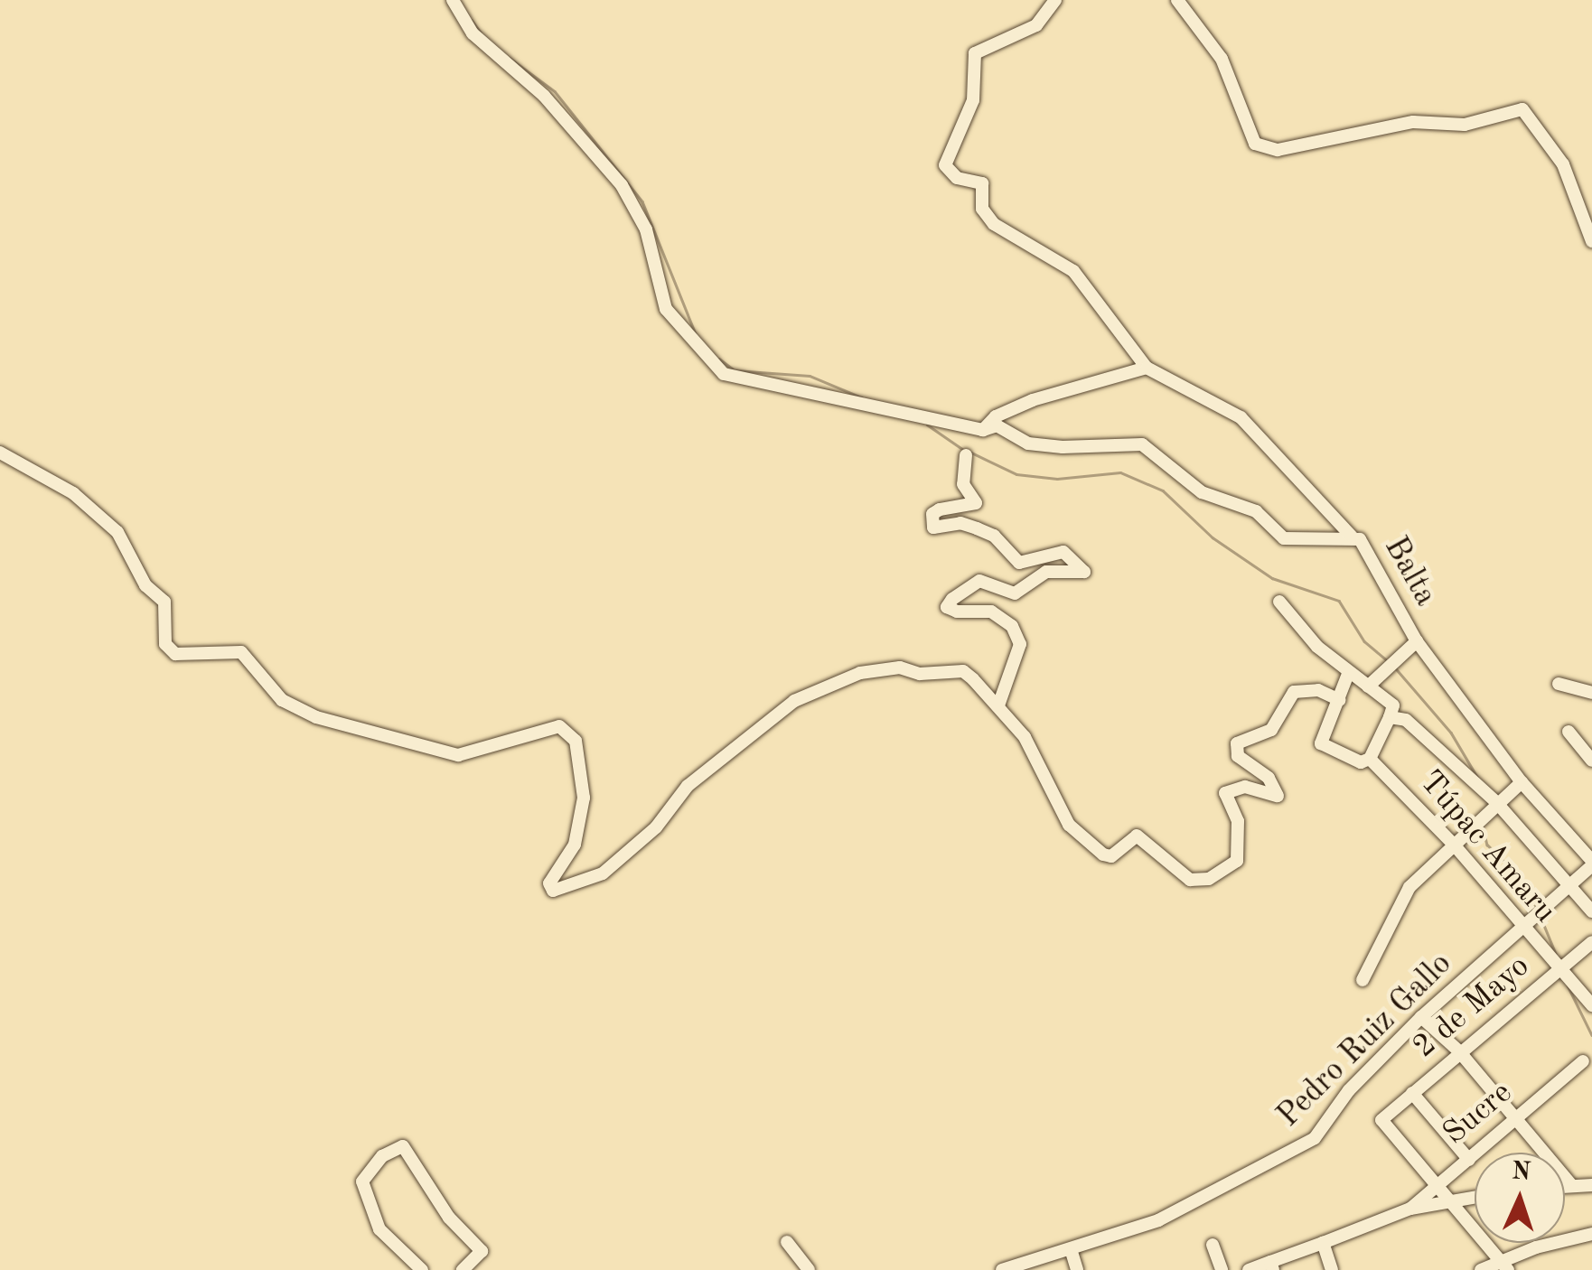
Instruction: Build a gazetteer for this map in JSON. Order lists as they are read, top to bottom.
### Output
{
  "streets": {
    "street": [
      "Balta",
      "Túpac Amaru",
      "2 de Mayo",
      "Pedro Ruiz Gallo",
      "Sucre"
    ]
  },
  "crossings": [
    ["Balta", "Pedro Ruiz Gallo"],
    ["Túpac Amaru", "2 de Mayo"],
    ["Túpac Amaru", "Pedro Ruiz Gallo"],
    ["2 de Mayo", "Sucre"]
  ],
  "north": "top"
}
